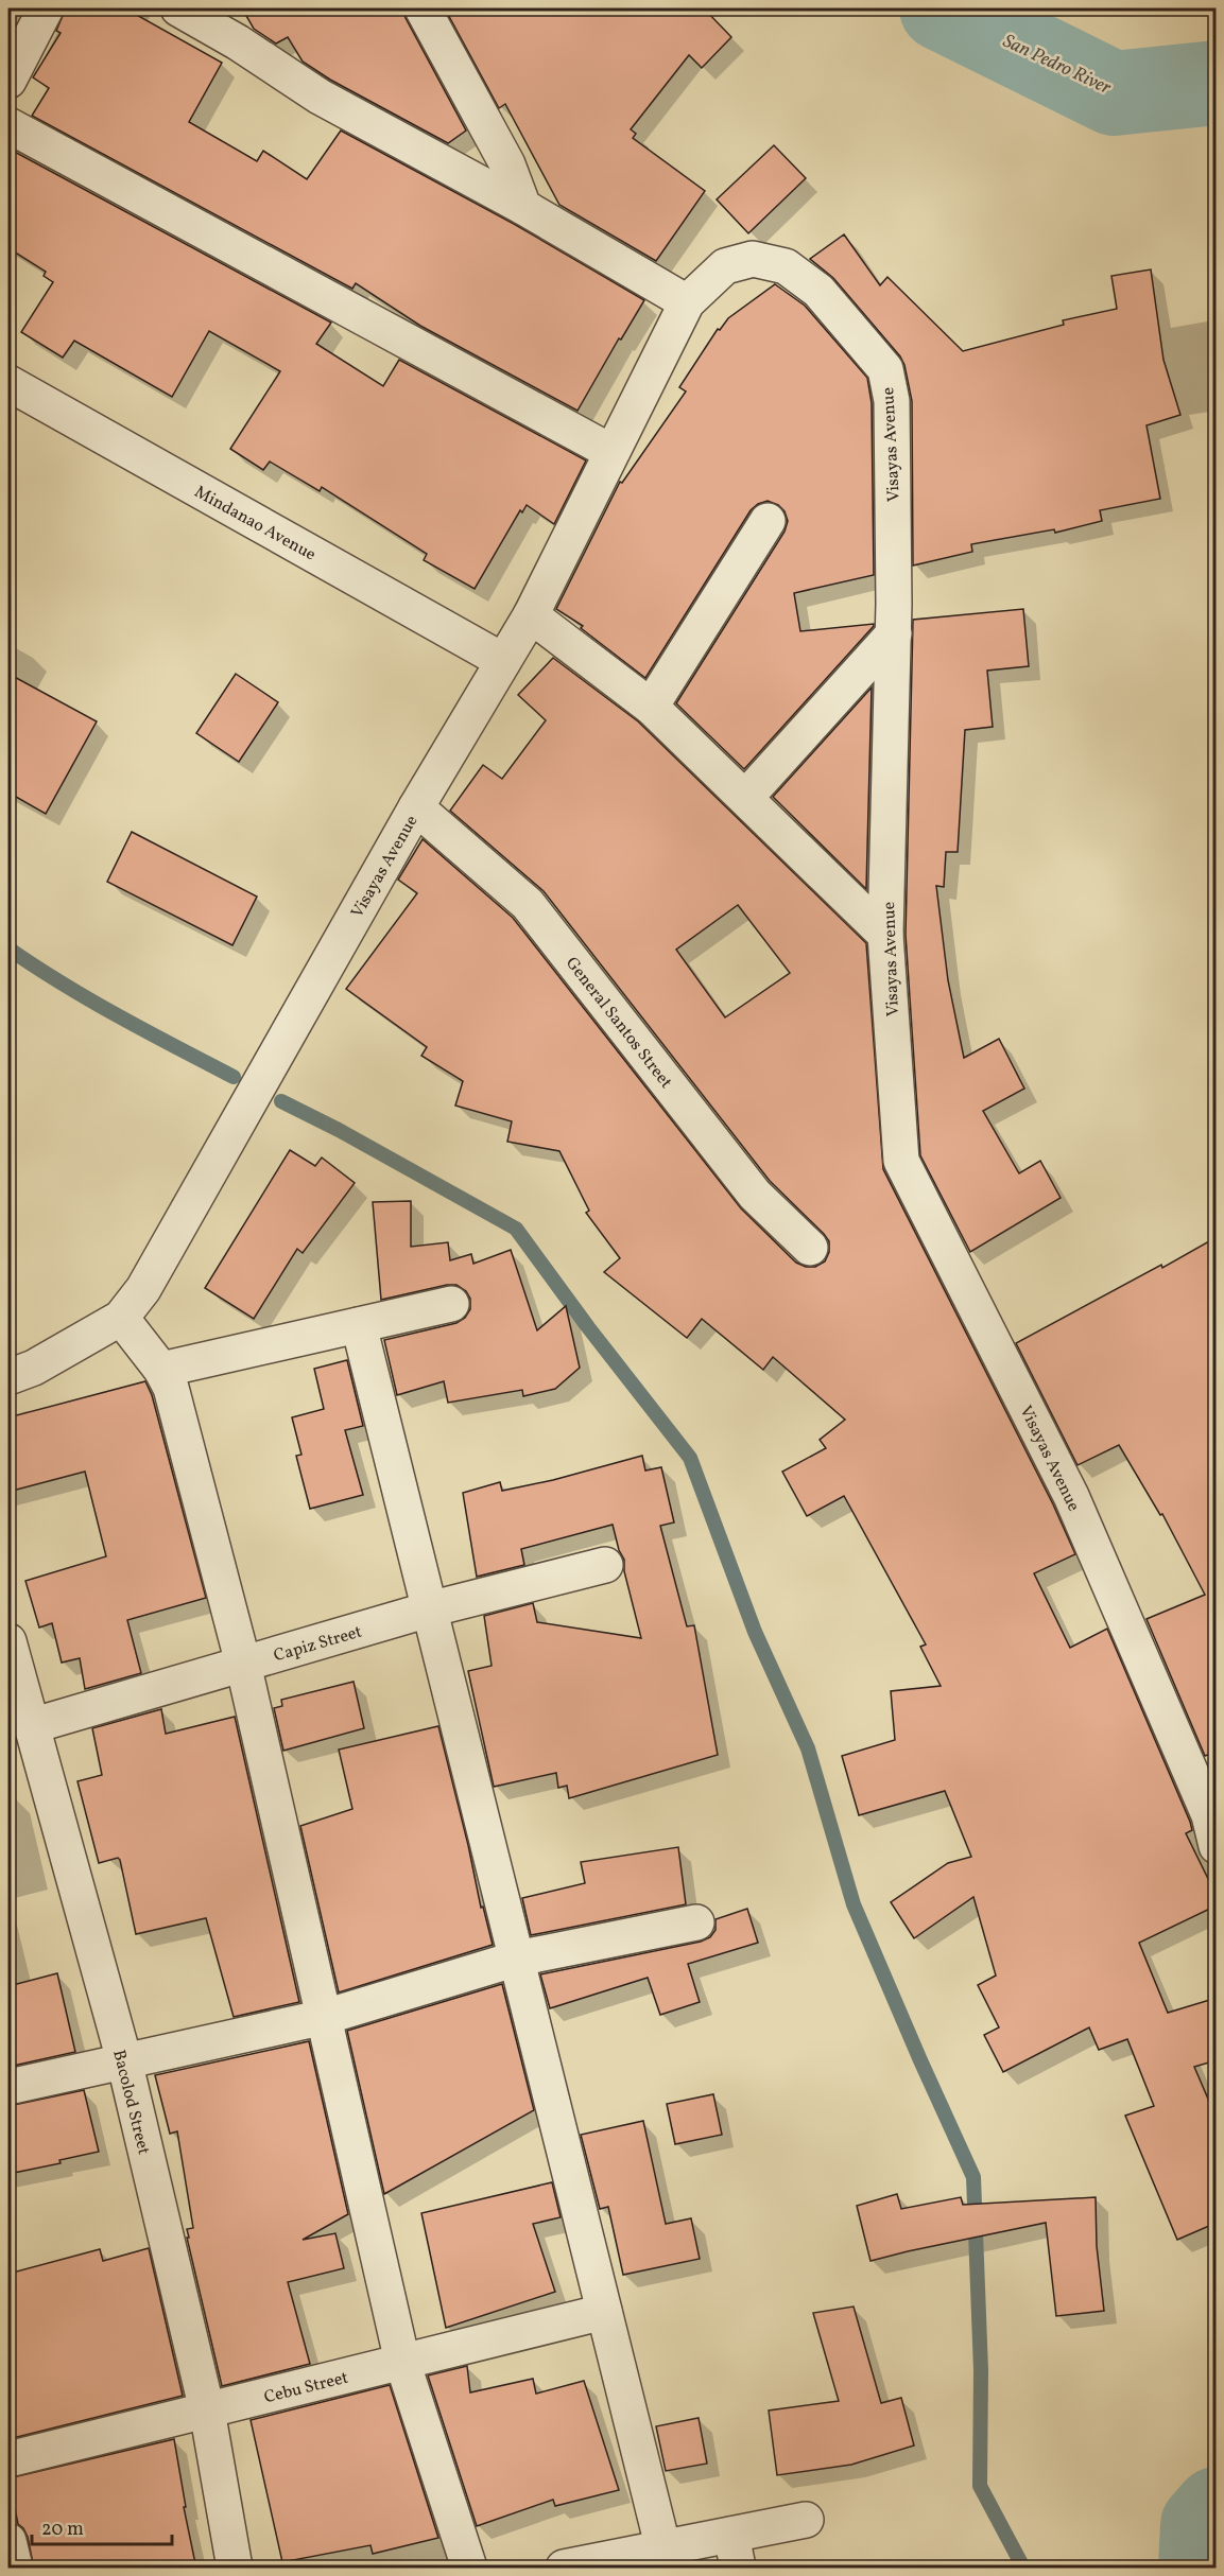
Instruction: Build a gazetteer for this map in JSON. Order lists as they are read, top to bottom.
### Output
{
  "streets": {
    "street": [
      "Visayas Avenue",
      "Mindanao Avenue",
      "General Santos Street",
      "Capiz Street",
      "Bacolod Street",
      "Cebu Street"
    ]
  },
  "crossings": [
    ["Visayas Avenue", "Mindanao Avenue"],
    ["Visayas Avenue", "General Santos Street"],
    ["Capiz Street", "Bacolod Street"],
    ["Bacolod Street", "Cebu Street"]
  ],
  "water": ["San Pedro River"],
  "scale_bar": "20 m"
}
